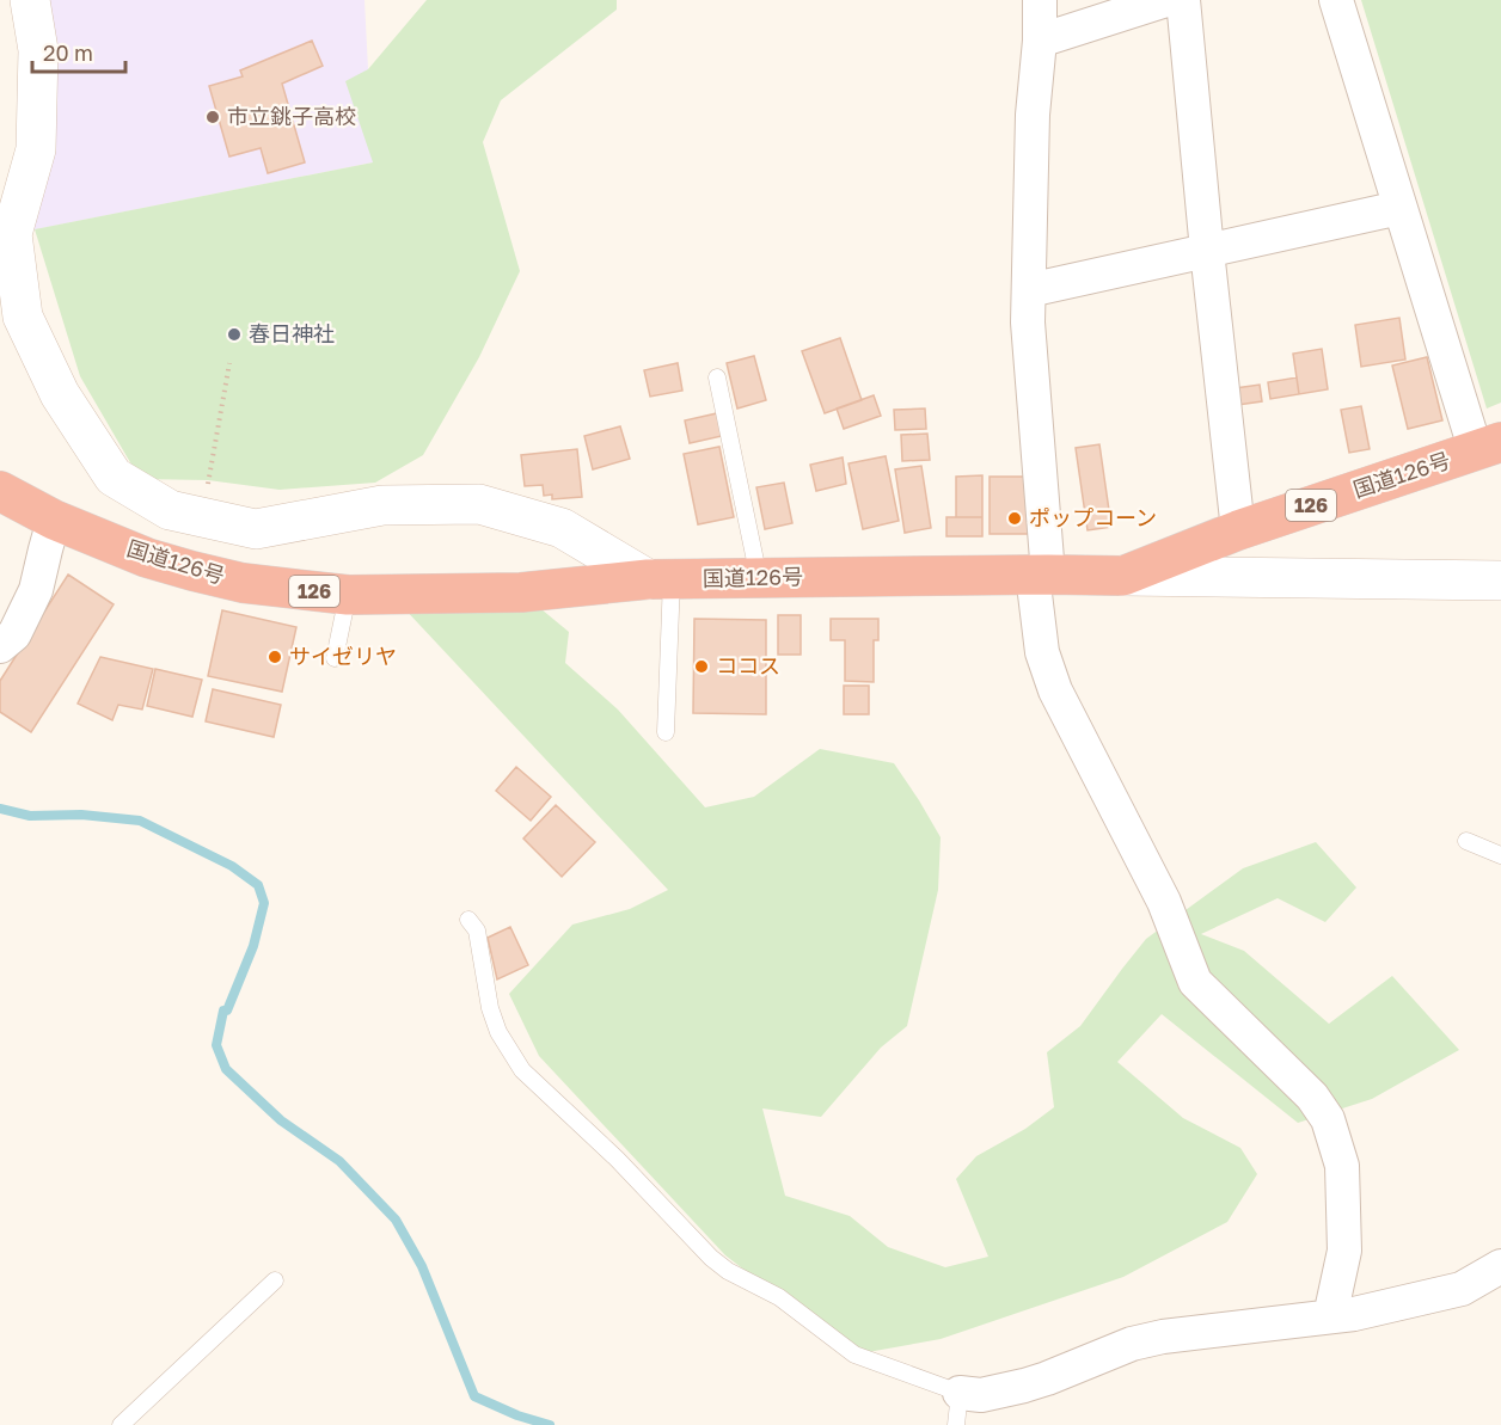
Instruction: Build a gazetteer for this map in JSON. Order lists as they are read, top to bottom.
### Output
{
  "streets": {
    "highway": ["国道126号", "126"]
  },
  "places": [
    "市立銚子高校",
    "春日神社",
    "ポップコーン",
    "サイゼリヤ",
    "ココス"
  ],
  "scale_bar": "20 m"
}
